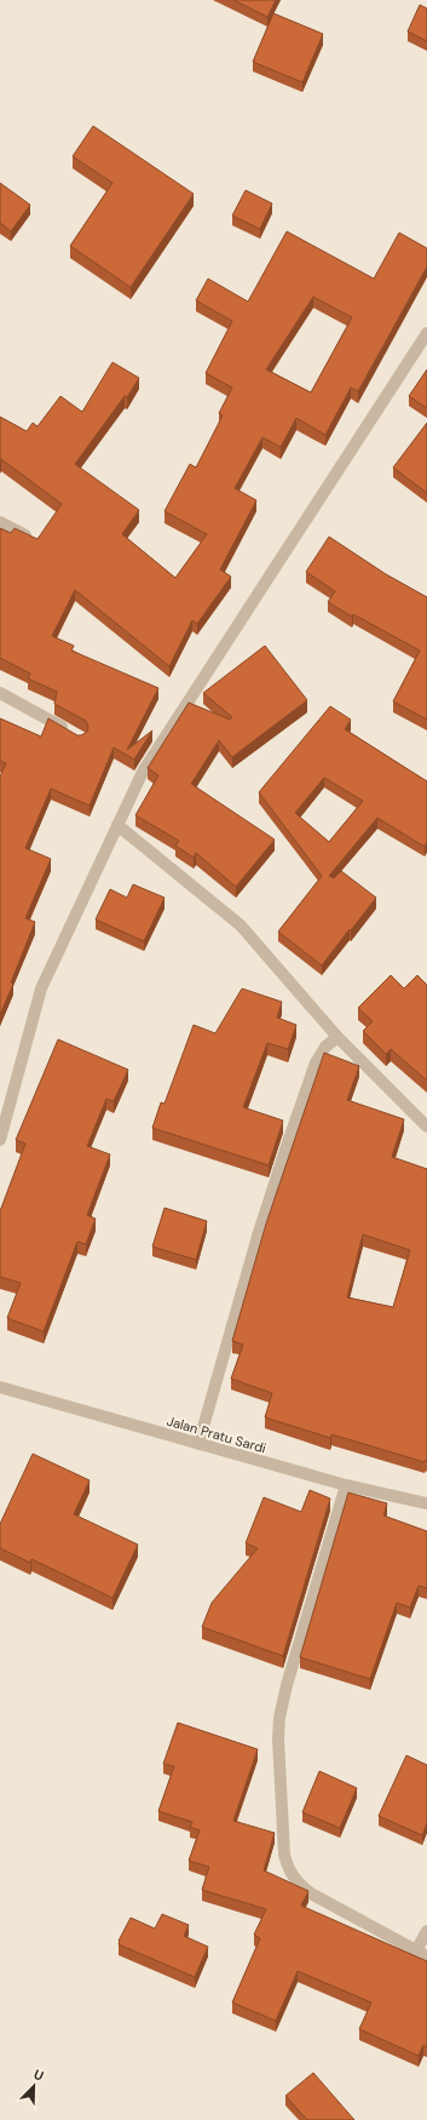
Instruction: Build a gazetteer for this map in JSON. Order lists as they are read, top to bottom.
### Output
{
  "streets": {
    "street": ["Jalan Pratu Sardi"]
  },
  "north": "top right"
}
